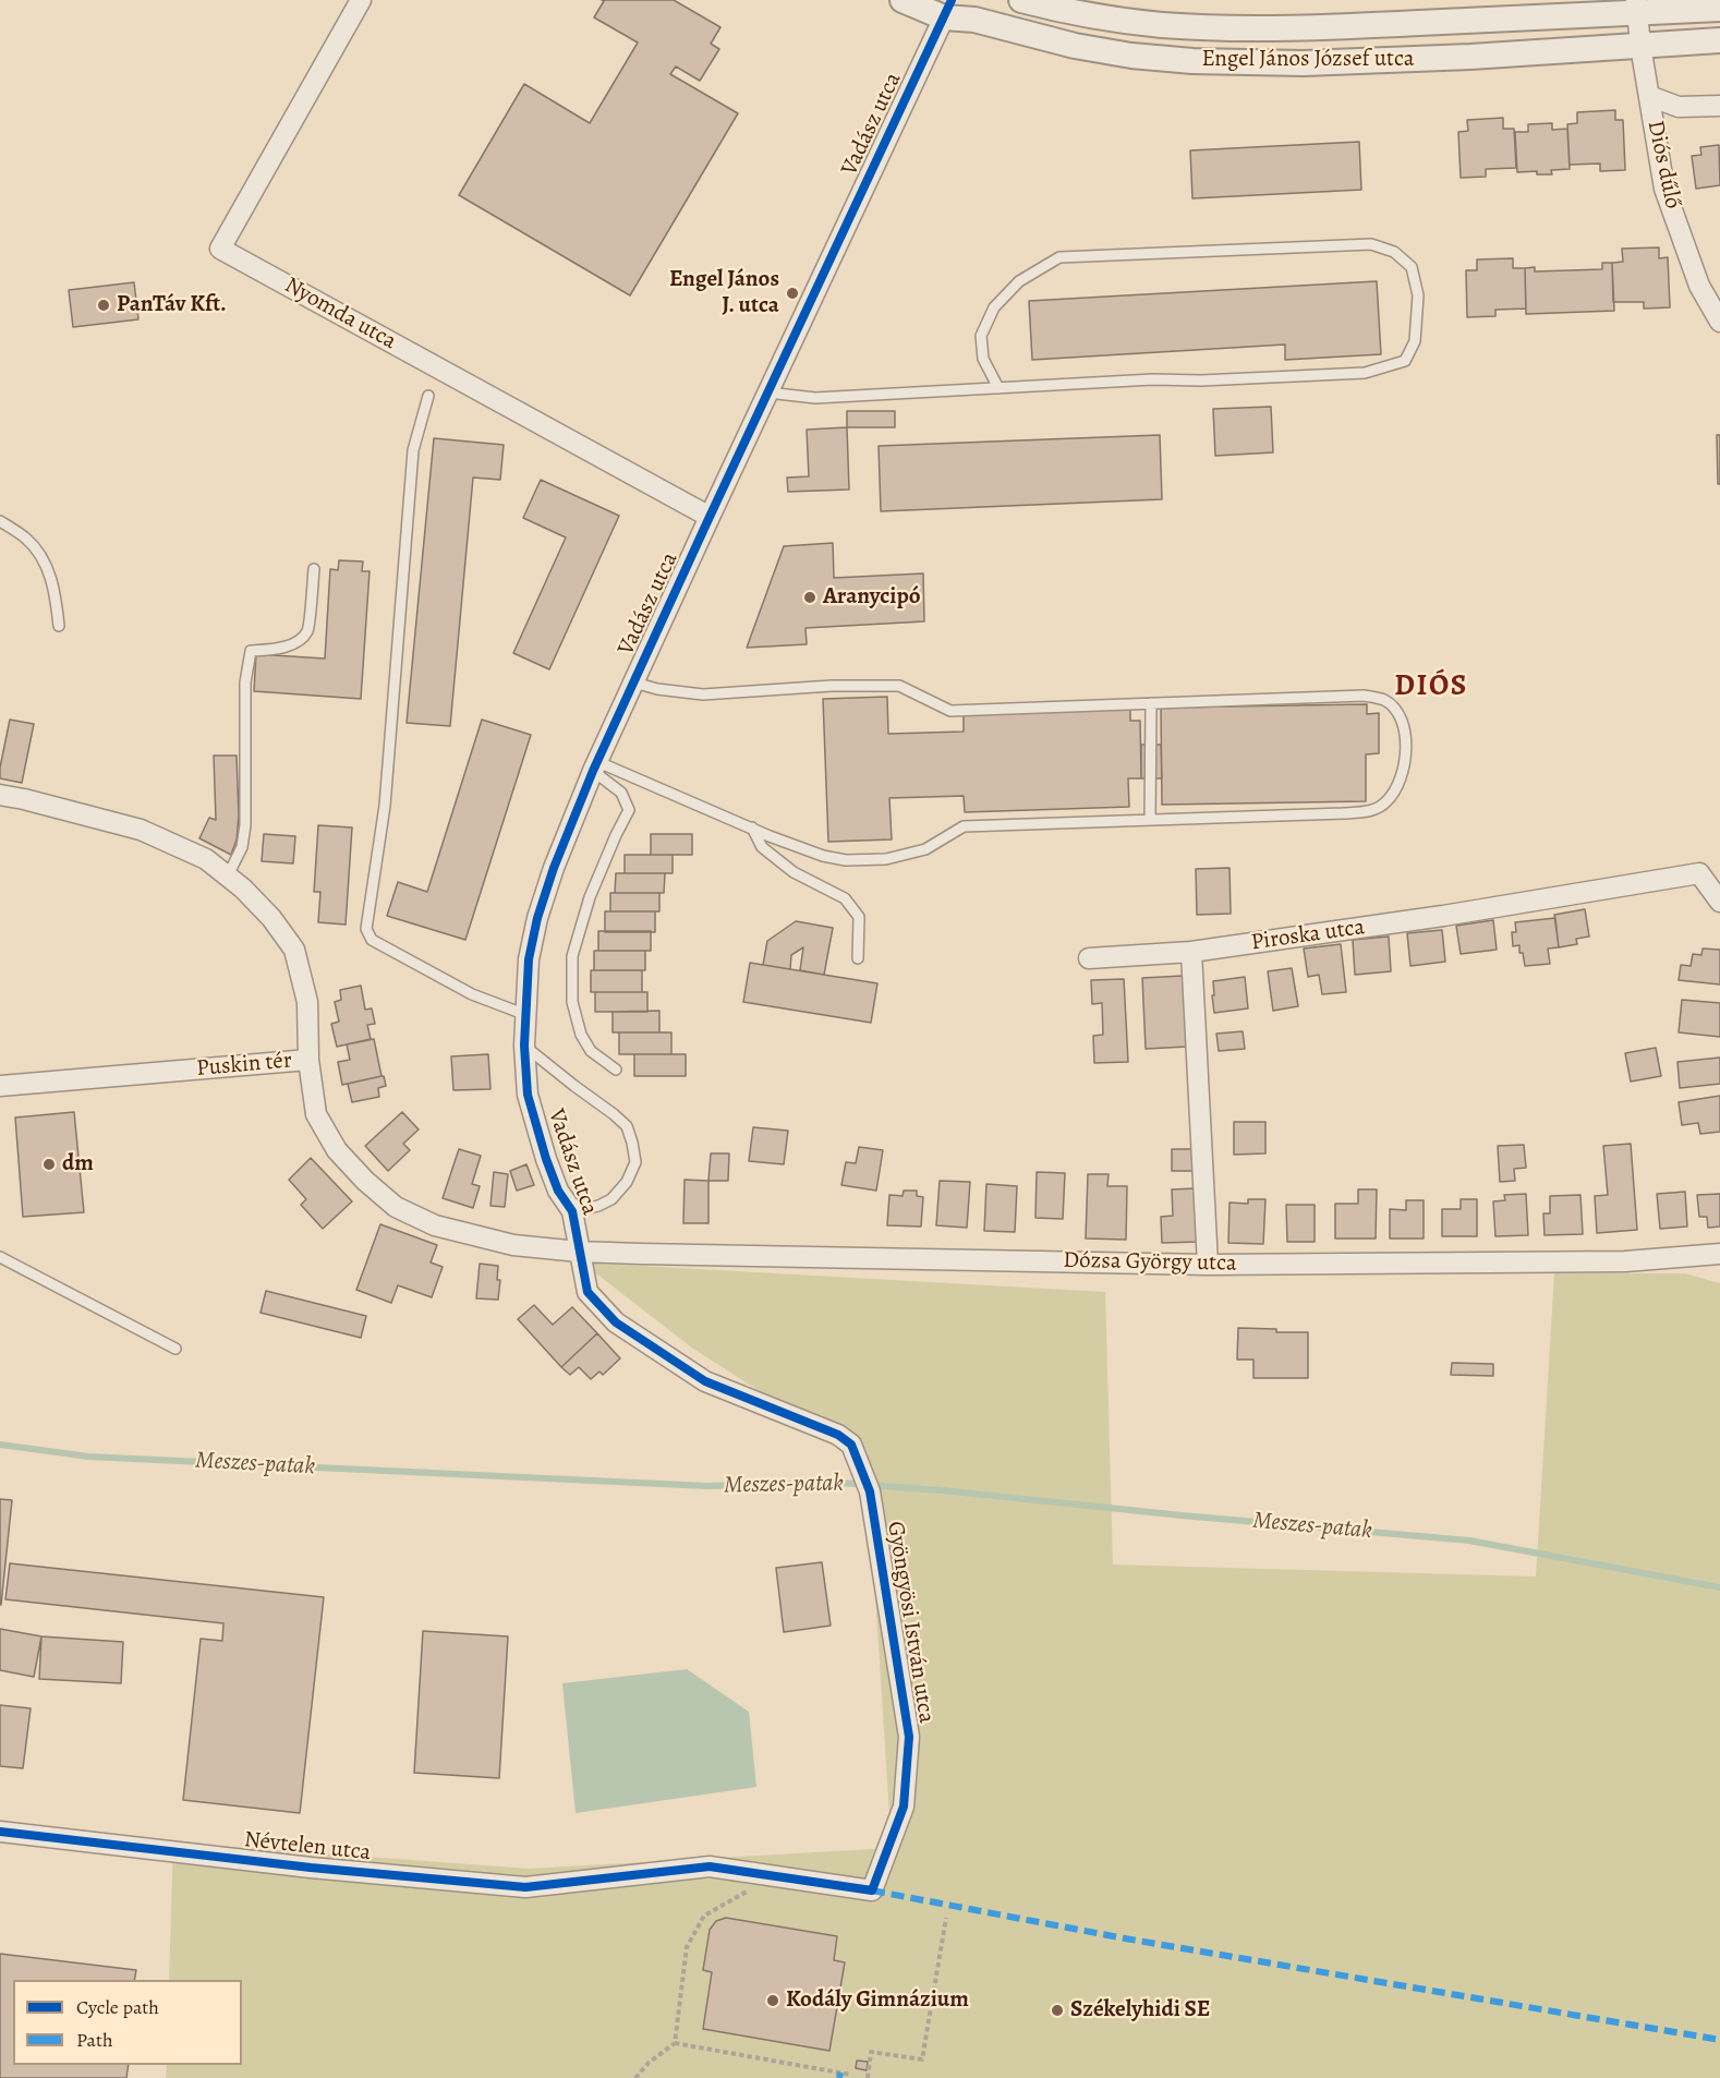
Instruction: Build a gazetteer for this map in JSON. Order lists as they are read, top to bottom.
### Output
{
  "streets": {
    "street": [
      "Engel János József utca",
      "Vadász utca",
      "Diós dűlő",
      "Nyomda utca",
      "Piroska utca",
      "Puskin tér",
      "Dózsa György utca",
      "Gyöngyösi István utca",
      "Névtelen utca"
    ]
  },
  "crossings": [
    ["Engel János József utca", "Vadász utca"],
    ["Engel János József utca", "Diós dűlő"],
    ["Vadász utca", "Nyomda utca"],
    ["Vadász utca", "Dózsa György utca"],
    ["Vadász utca", "Gyöngyösi István utca"],
    ["Dózsa György utca", "Gyöngyösi István utca"],
    ["Gyöngyösi István utca", "Névtelen utca"]
  ],
  "districts": ["DIÓS"],
  "water": ["Meszes-patak"],
  "places": [
    "Engel János J. utca",
    "PanTáv Kft.",
    "Aranycipó",
    "dm",
    "Kodály Gimnázium",
    "Székelyhidi SE"
  ],
  "legend": ["Cycle path", "Path"]
}
